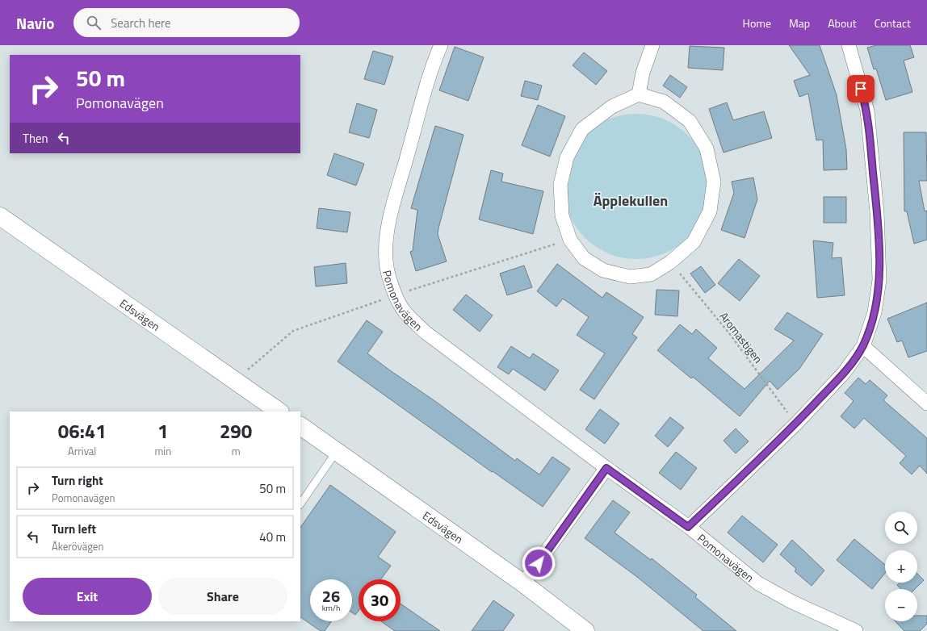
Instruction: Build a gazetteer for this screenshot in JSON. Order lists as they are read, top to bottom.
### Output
{
  "streets": {
    "street": ["Pomonavägen", "Edsvägen"],
    "path": ["Aromastigen"]
  },
  "districts": ["Äpplekullen"],
  "page": {
    "header": "Navio",
    "search": "Search here",
    "nav": [
      "Home",
      "Map",
      "About",
      "Contact"
    ],
    "turn": ["50 m", "Pomonavägen"],
    "then": "Then",
    "eta": [
      "06:41",
      "Arrival",
      "1",
      "min",
      "290",
      "m"
    ],
    "list": [
      {
        "name": "Turn right",
        "note": "Pomonavägen",
        "value": "50 m"
      },
      {
        "name": "Turn left",
        "note": "Åkerövägen",
        "value": "40 m"
      }
    ],
    "map_buttons": ["+", "−"],
    "buttons": ["Exit", "Share"],
    "speed": "26 km/h",
    "limit": "30"
  }
}
